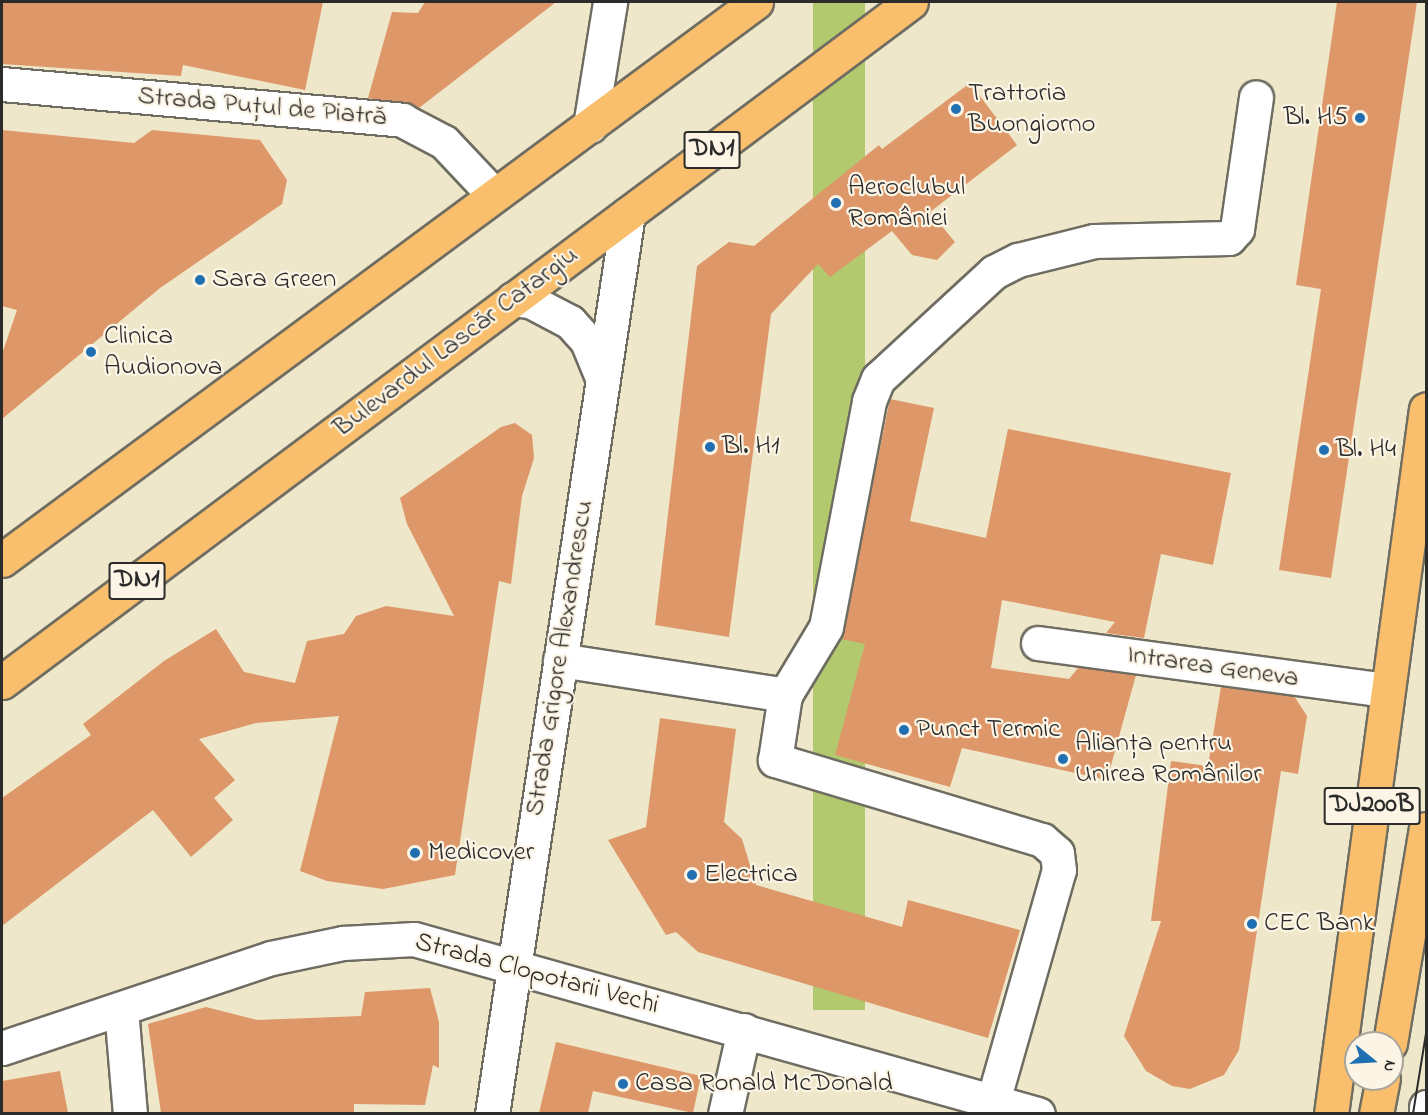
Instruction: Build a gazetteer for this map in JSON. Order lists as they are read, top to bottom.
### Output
{
  "streets": {
    "main road": ["DN1", "Bulevardul Lascăr Catargiu", "DJ200B"],
    "street": [
      "Strada Puțul de Piatră",
      "Strada Grigore Alexandrescu",
      "Intrarea Geneva",
      "Strada Clopotarii Vechi"
    ]
  },
  "crossings": [
    ["Bulevardul Lascăr Catargiu", "Strada Grigore Alexandrescu"],
    ["Strada Grigore Alexandrescu", "Strada Clopotarii Vechi"],
    ["Intrarea Geneva", "DJ200B"]
  ],
  "places": [
    "Trattoria Buongiorno",
    "Bl. H5",
    "Aeroclubul României",
    "Sara Green",
    "Clinica Audionova",
    "Bl. H1",
    "Bl. H4",
    "Punct Termic",
    "Alianța pentru Unirea Românilor",
    "Medicover",
    "Electrica",
    "CEC Bank",
    "Casa Ronald McDonald"
  ],
  "north": "right"
}
